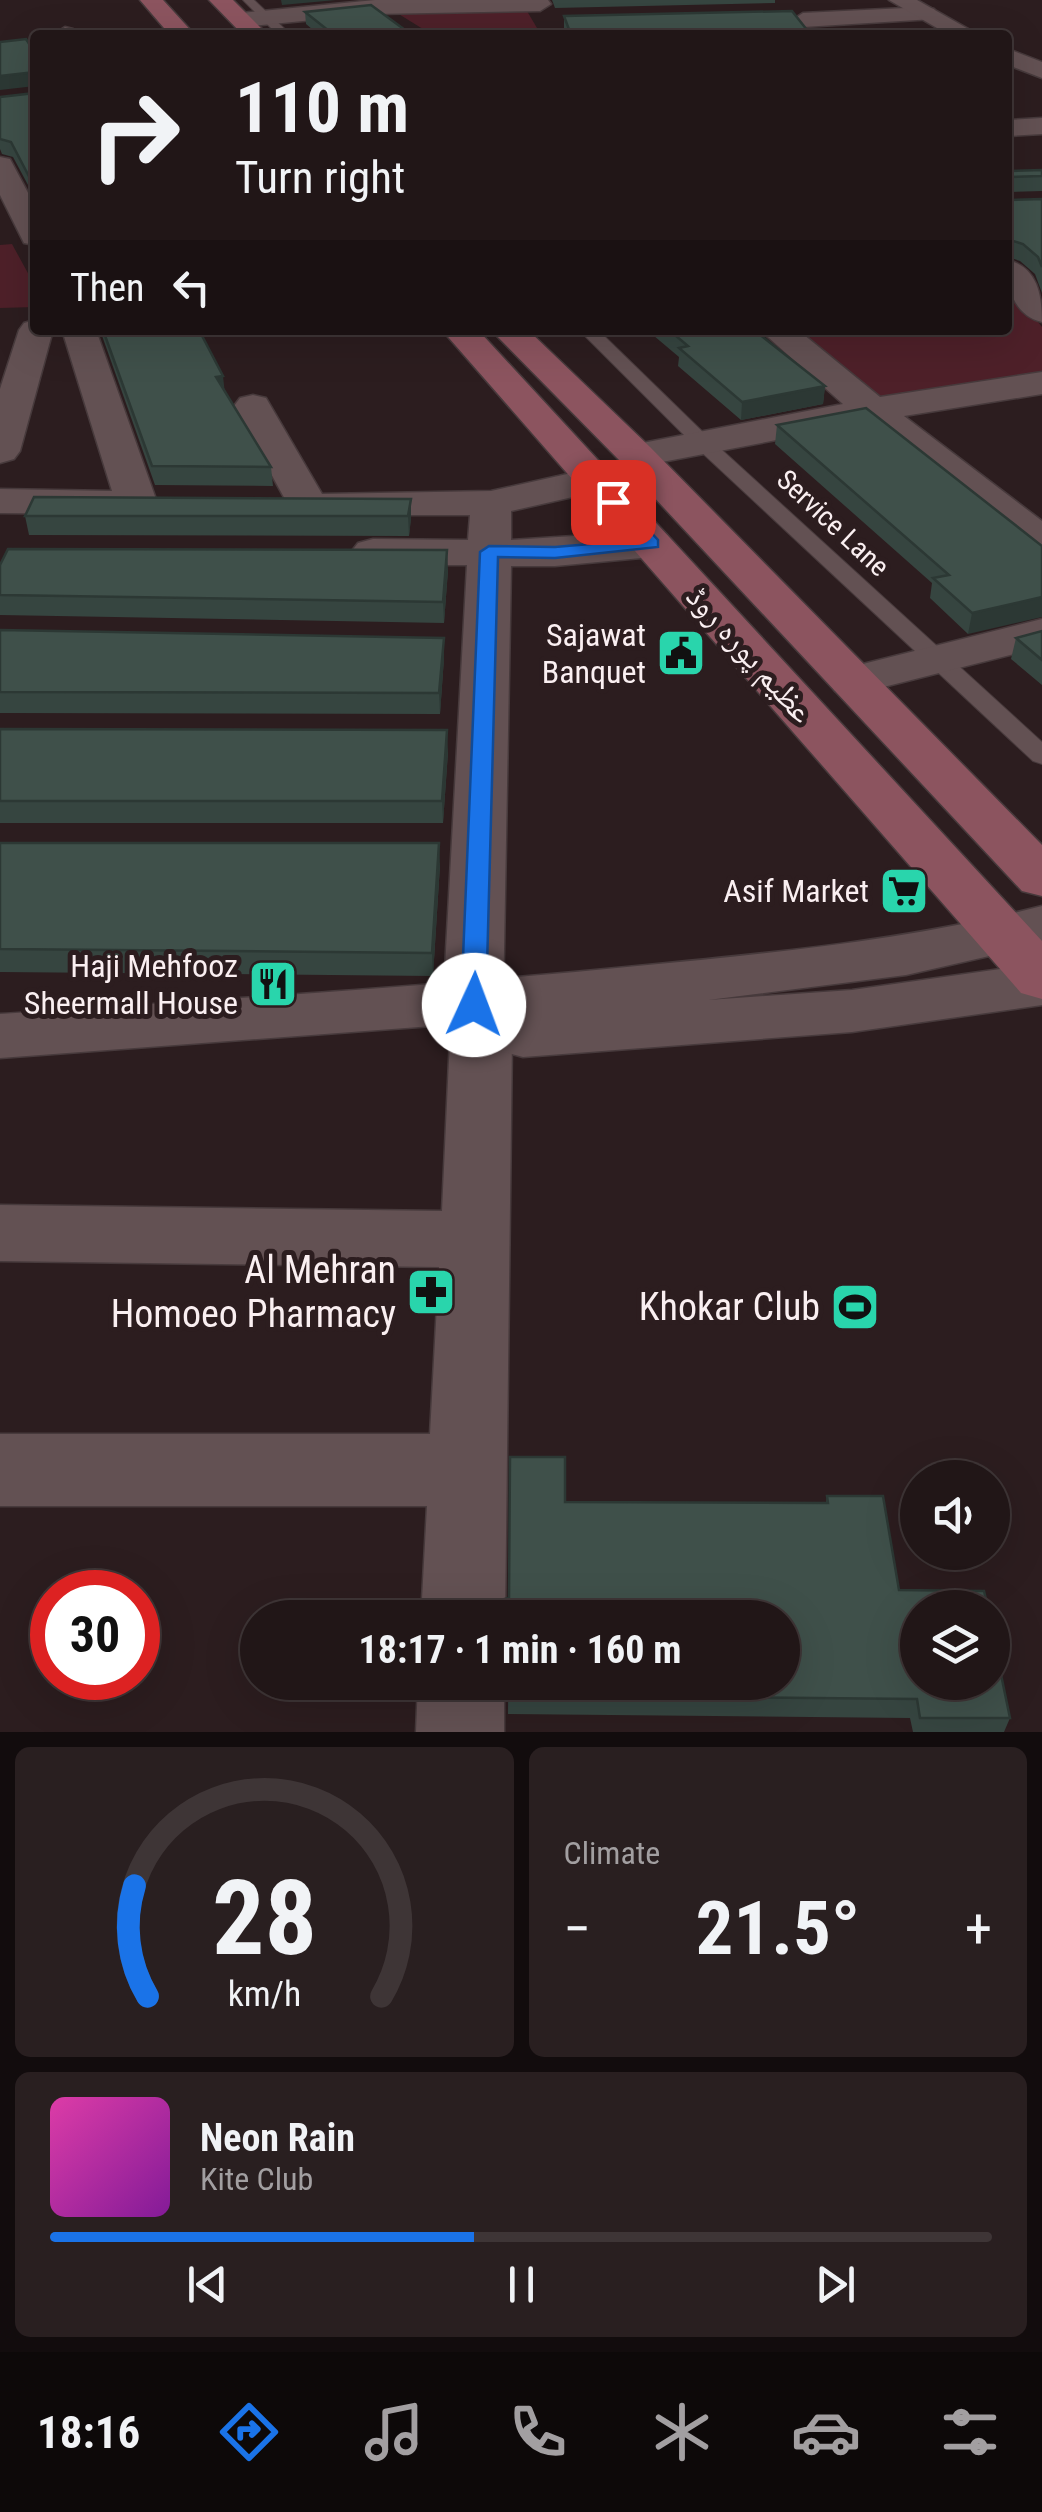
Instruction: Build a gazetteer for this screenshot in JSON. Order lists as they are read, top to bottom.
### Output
{
  "streets": {
    "main road": ["عظیم پورہ روڈ"],
    "lane": ["Service Lane"]
  },
  "places": {
    "public building": ["Sajawat Banquet"],
    "supermarket": ["Asif Market"],
    "restaurant": ["Haji Mehfooz Sheermall House"],
    "pharmacy": ["Al Mehran Homoeo Pharmacy"],
    "sports": ["Khokar Club"]
  },
  "page": {
    "turn": ["110 m", "Turn right"],
    "then": "Then",
    "limit": "30",
    "trip": "18:17 · 1 min · 160 m",
    "tile": "Climate",
    "heat": ["−", "21.5°", "+"],
    "song": ["Neon Rain", "Kite Club"],
    "tabs": "18:16",
    "gauge": ["28", "km/h"]
  }
}
